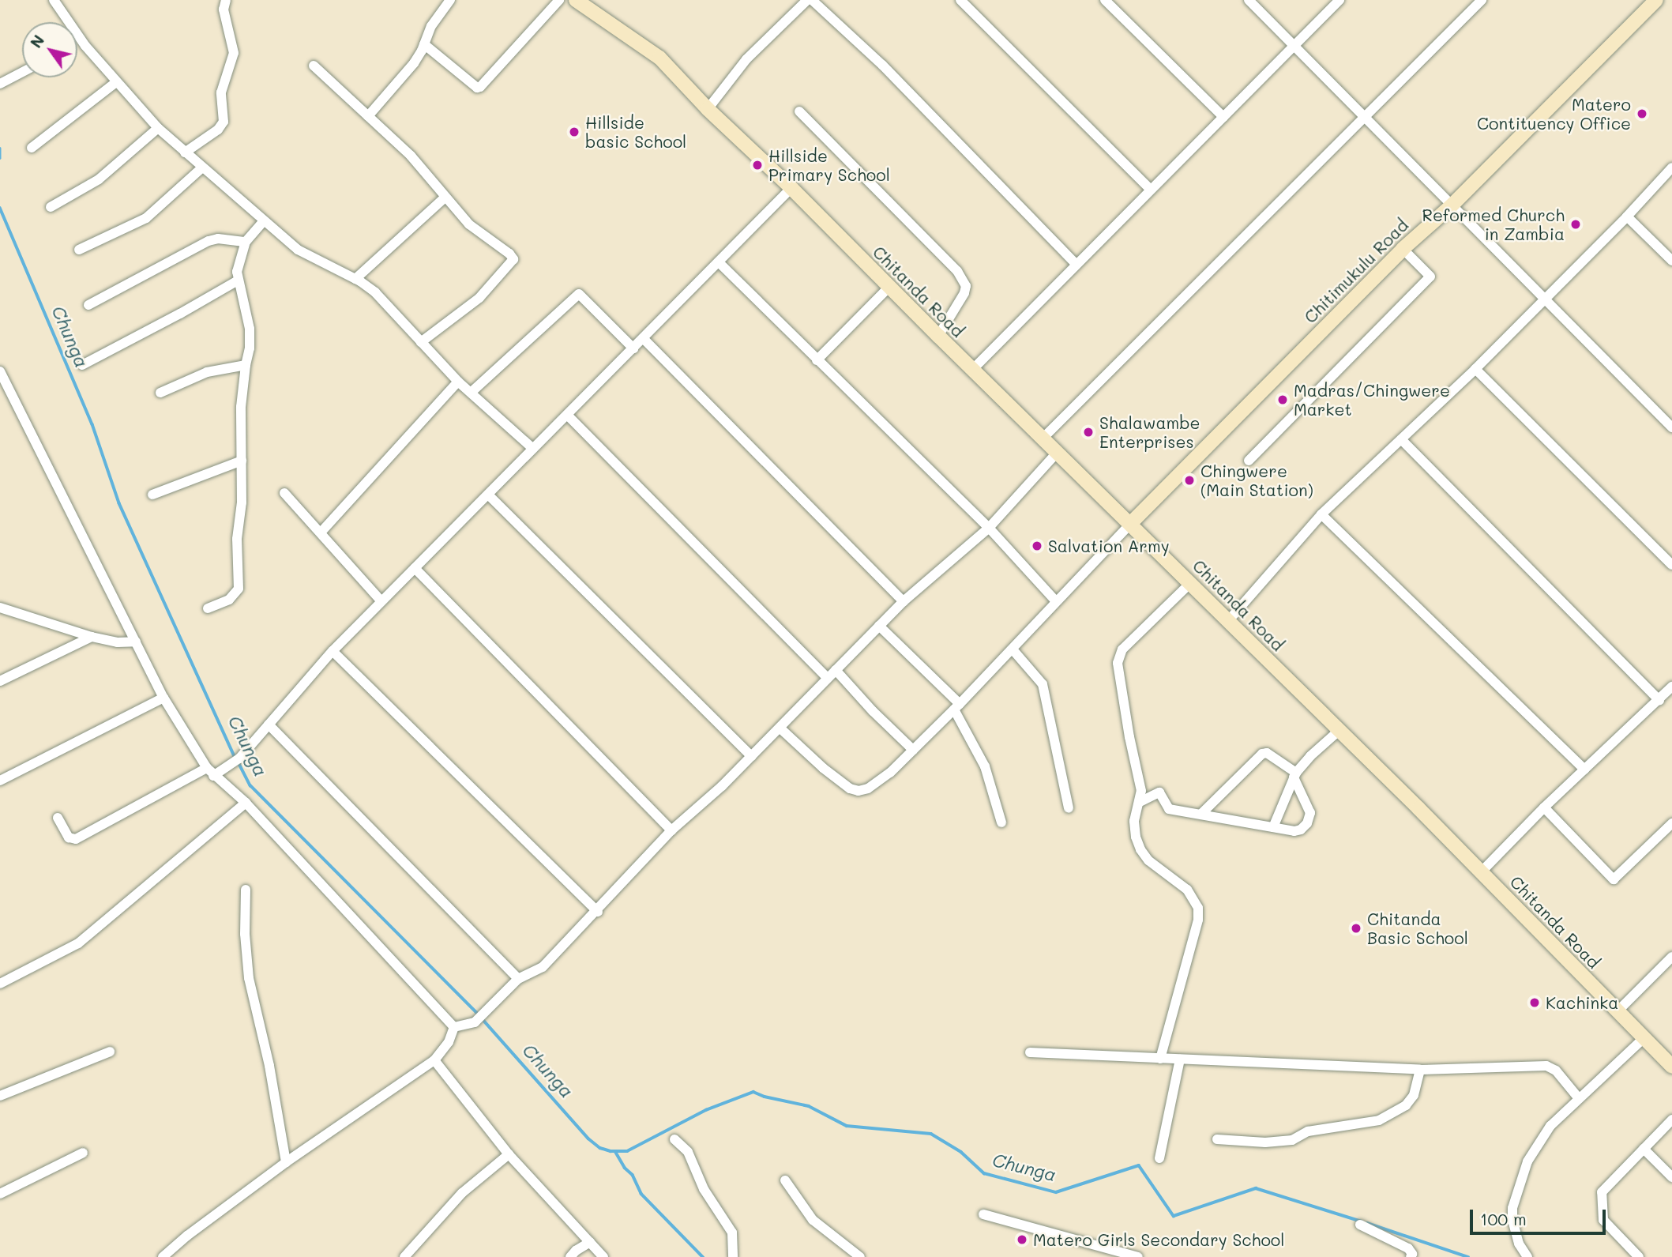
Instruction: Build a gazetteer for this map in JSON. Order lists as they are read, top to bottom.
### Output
{
  "streets": {
    "street": ["Chitimukulu Road", "Chitanda Road"]
  },
  "crossings": [
    ["Chitimukulu Road", "Chitanda Road"]
  ],
  "water": ["Chunga"],
  "places": [
    "Matero Contituency Office",
    "Hillside basic School",
    "Hillside Primary School",
    "Reformed Church in Zambia",
    "Madras/Chingwere Market",
    "Shalawambe Enterprises",
    "Chingwere (Main Station)",
    "Salvation Army",
    "Chitanda Basic School",
    "Kachinka",
    "Matero Girls Secondary School"
  ],
  "scale_bar": "100 m",
  "north": "top left"
}
